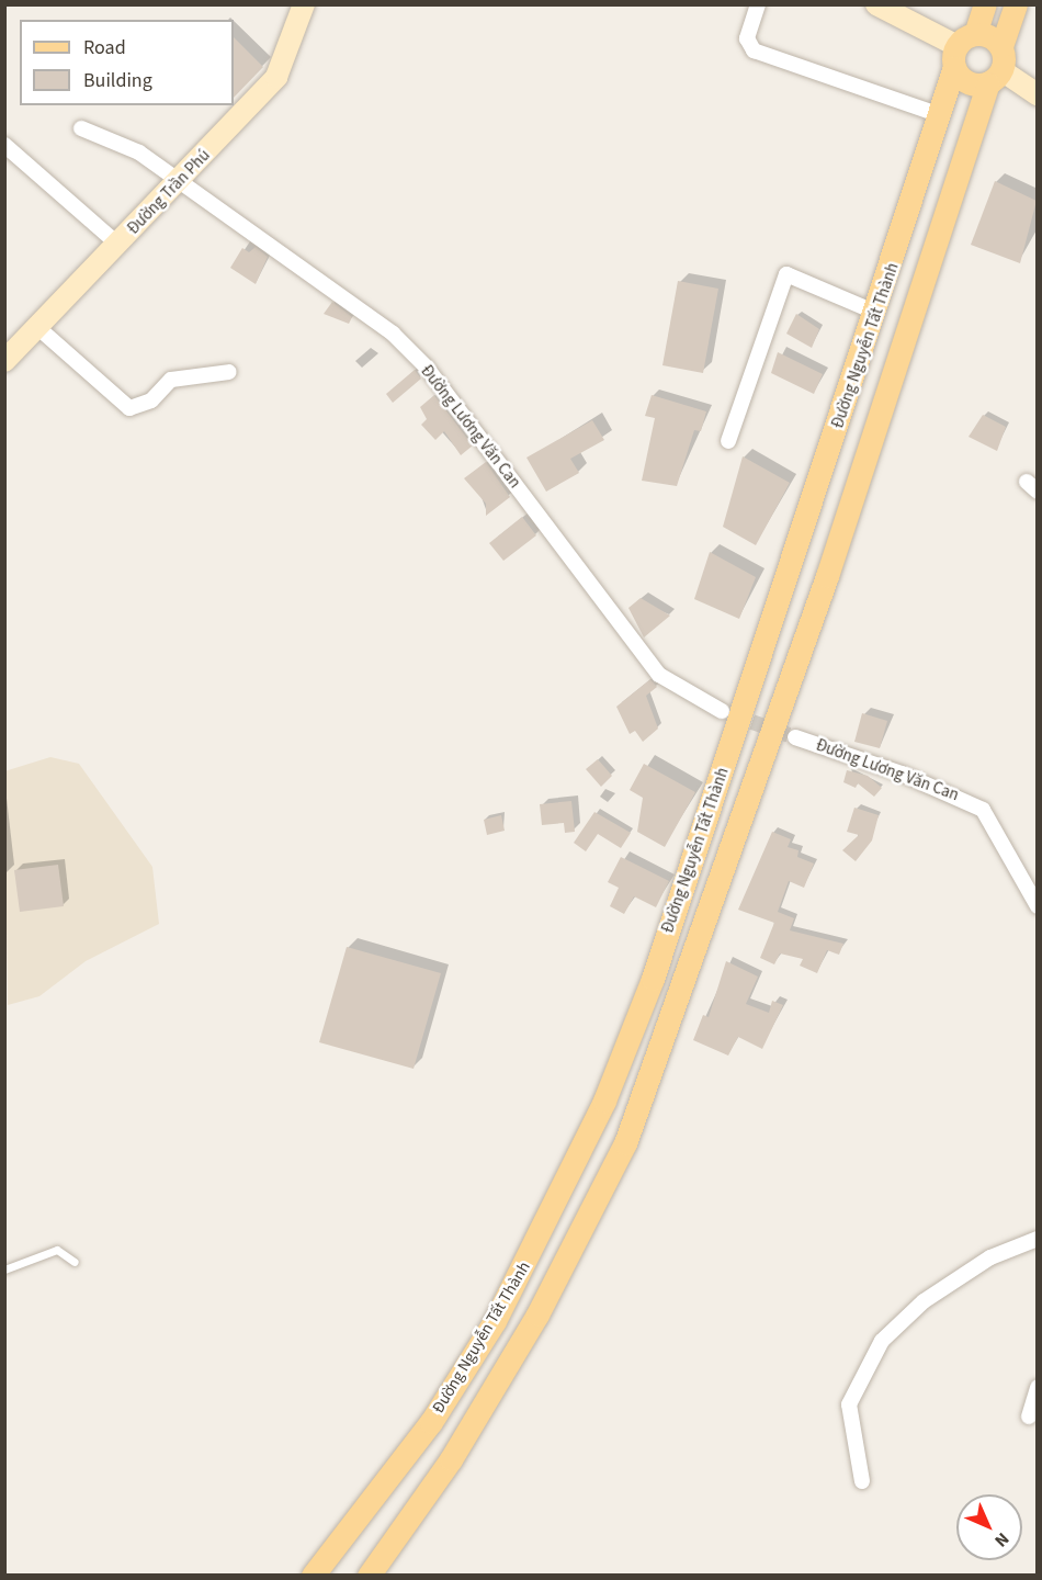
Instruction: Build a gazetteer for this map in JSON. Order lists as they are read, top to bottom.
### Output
{
  "streets": {
    "main road": ["Đường Nguyễn Tất Thành"],
    "street": ["Đường Trần Phú", "Đường Lương Văn Can"]
  },
  "crossings": [
    ["Đường Trần Phú", "Đường Lương Văn Can"]
  ],
  "legend": ["Road", "Building"],
  "north": "bottom right"
}
